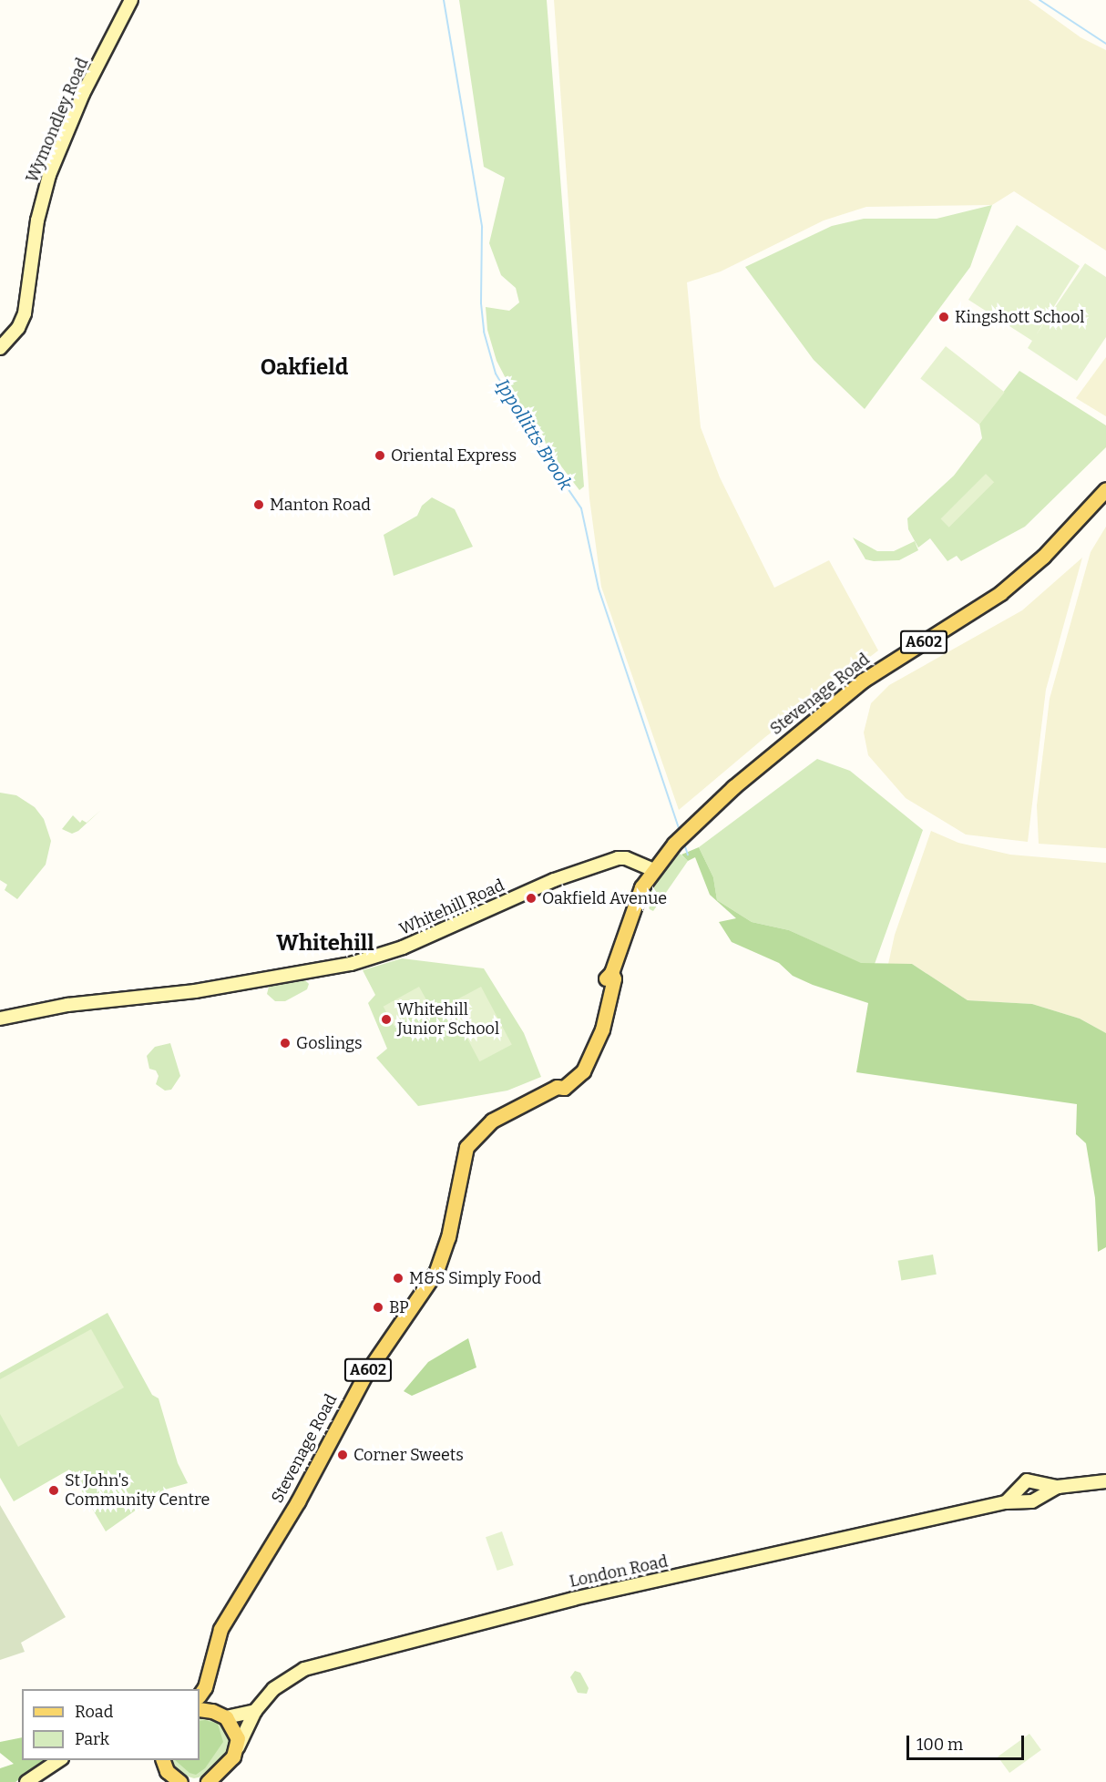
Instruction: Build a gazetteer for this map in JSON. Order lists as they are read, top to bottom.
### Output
{
  "streets": {
    "main road": [
      "Wymondley Road",
      "A602",
      "Stevenage Road",
      "Whitehill Road",
      "London Road"
    ]
  },
  "crossings": [
    ["Stevenage Road", "Whitehill Road"]
  ],
  "districts": ["Oakfield", "Whitehill"],
  "water": ["Ippollitts Brook"],
  "places": [
    "Kingshott School",
    "Oriental Express",
    "Manton Road",
    "Oakfield Avenue",
    "Whitehill Junior School",
    "Goslings",
    "M&S Simply Food",
    "BP",
    "Corner Sweets",
    "St John's Community Centre"
  ],
  "legend": ["Road", "Park"],
  "scale_bar": "100 m"
}
